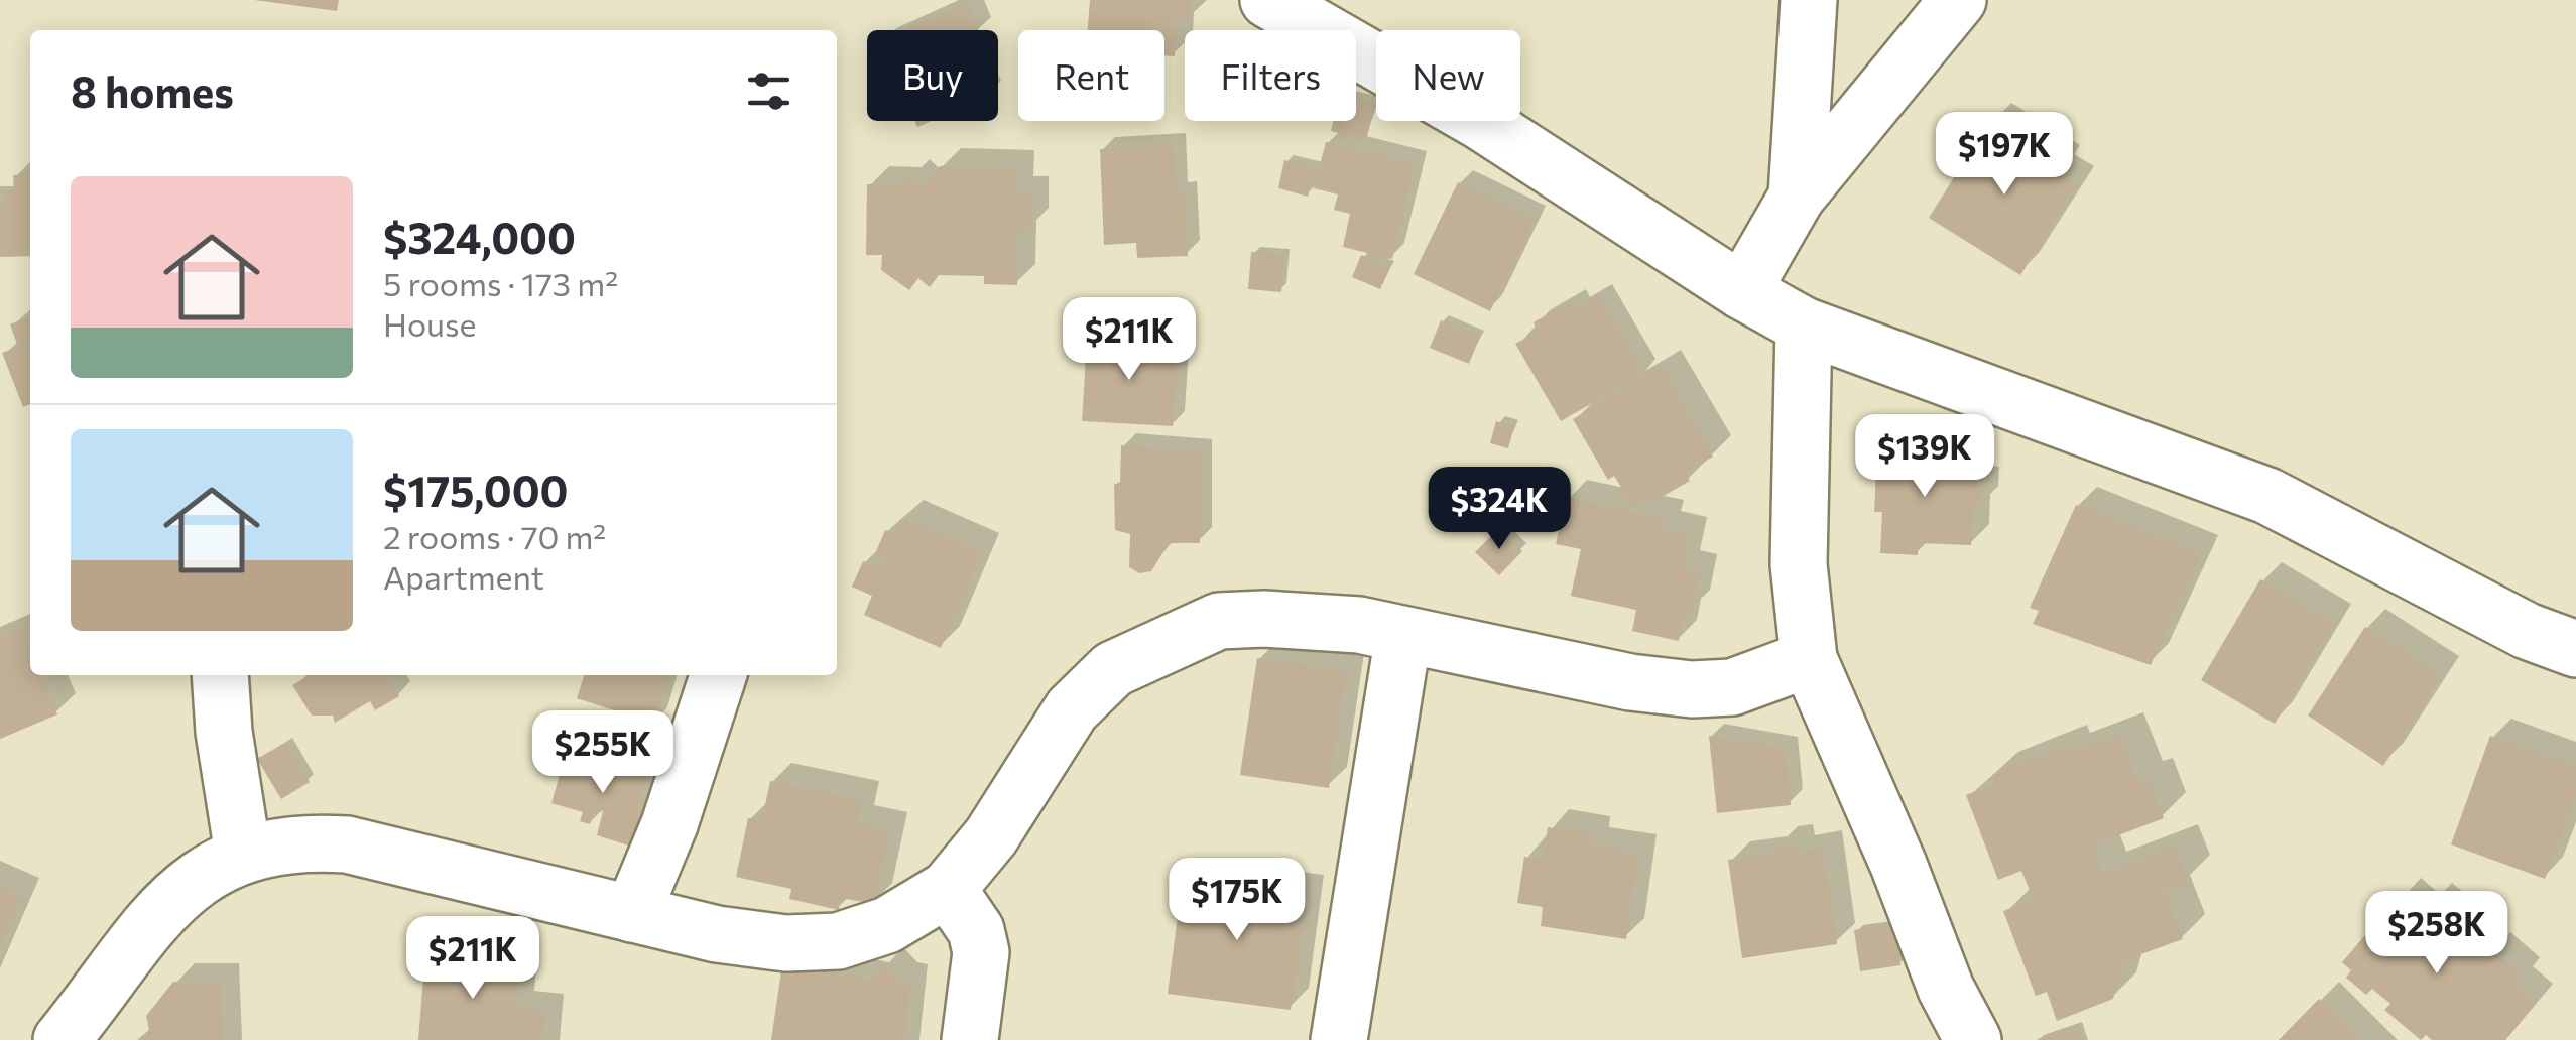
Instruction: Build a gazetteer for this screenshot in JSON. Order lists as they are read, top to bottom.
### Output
{
  "page": {
    "chip": [
      "Buy",
      "Rent",
      "Filters",
      "New"
    ],
    "heading": "8 homes",
    "price": [
      "$197K",
      "$211K",
      "$139K",
      "$324K",
      "$255K",
      "$175K",
      "$258K",
      "$211K"
    ],
    "list": [
      {
        "name": "$324,000",
        "note": "5 rooms · 173 m² · House"
      },
      {
        "name": "$175,000",
        "note": "2 rooms · 70 m² · Apartment"
      }
    ]
  }
}
